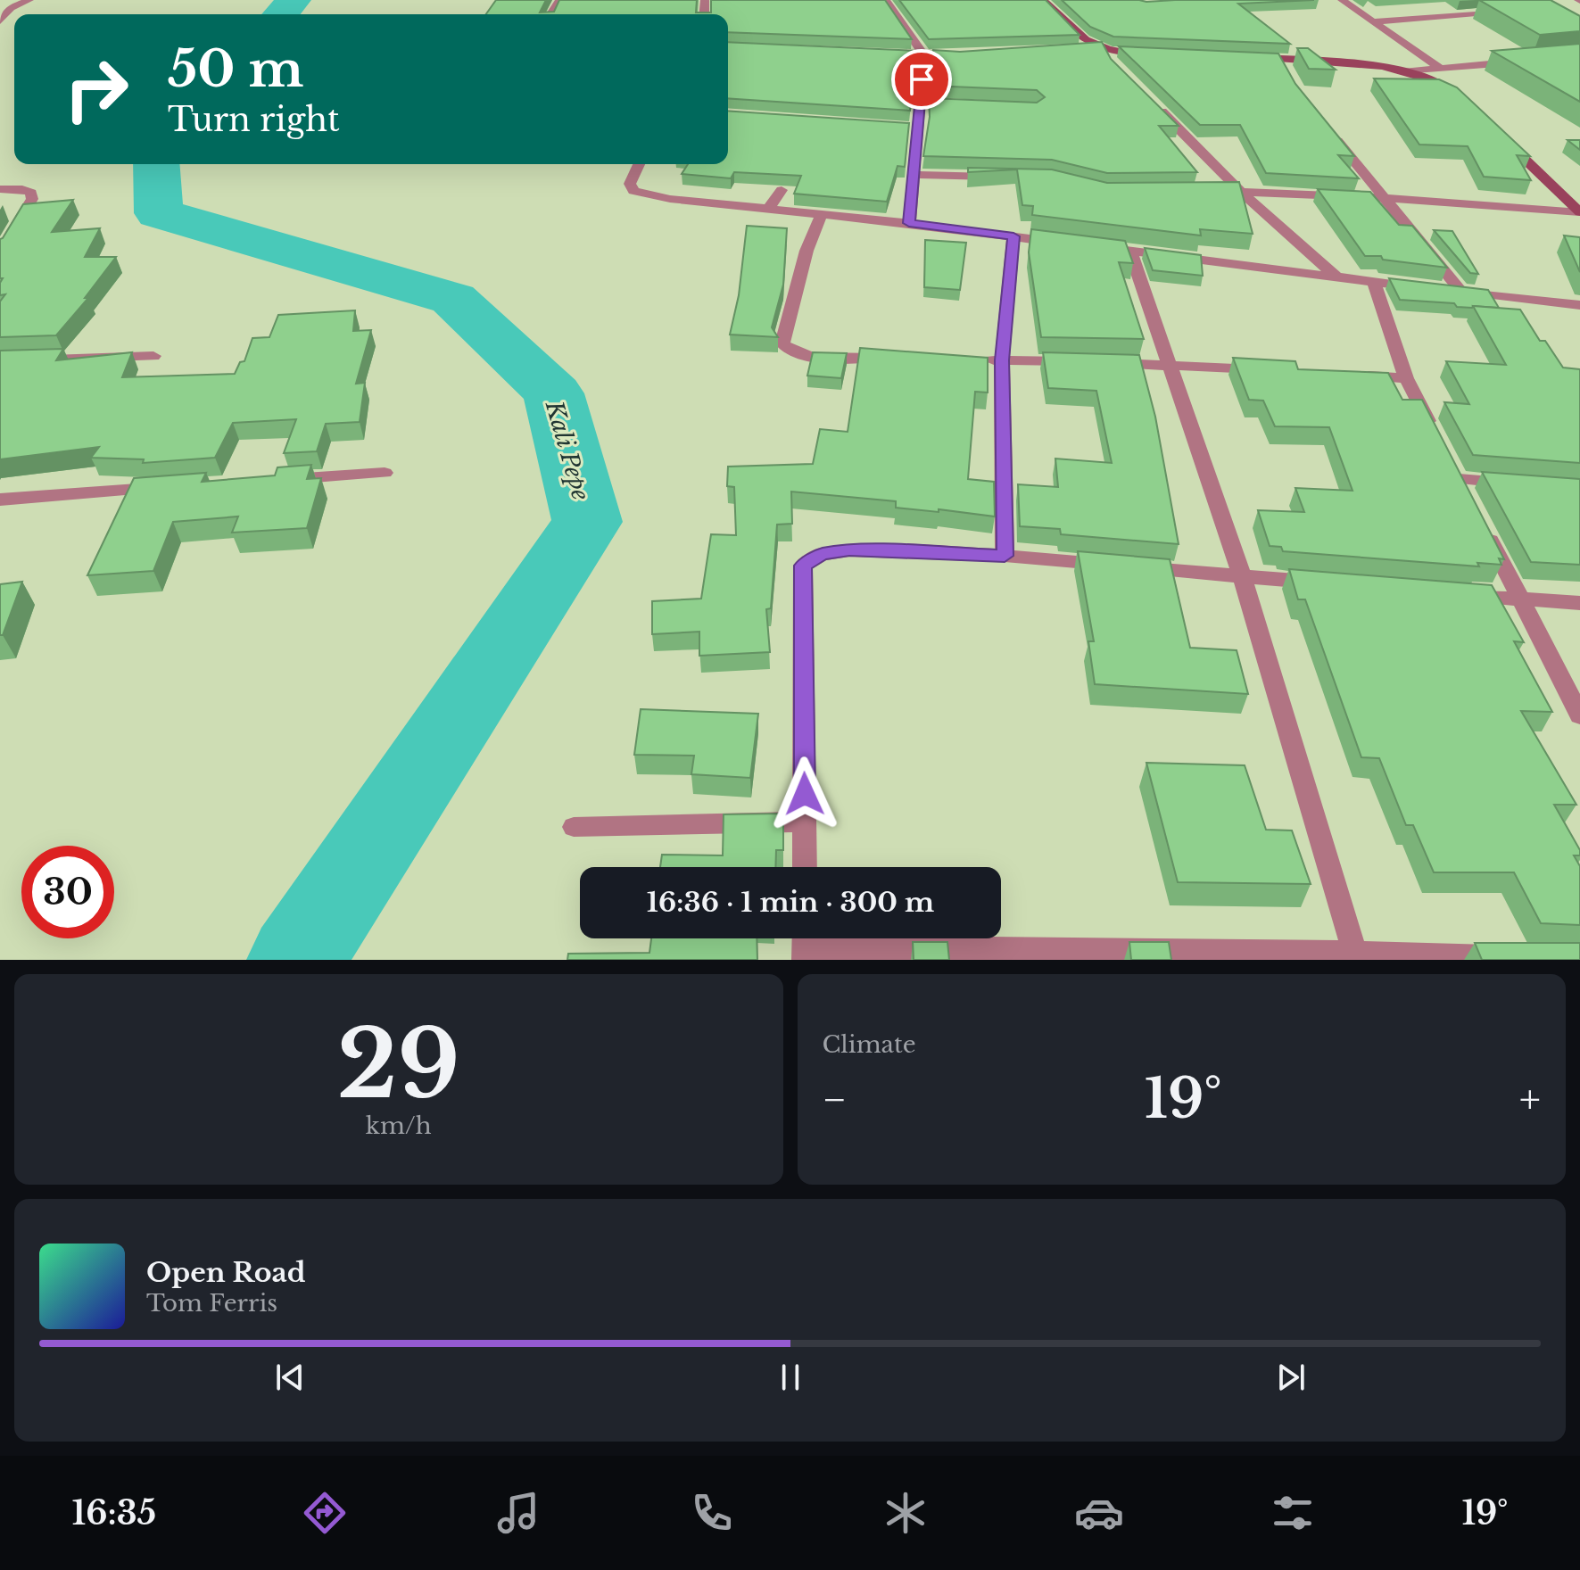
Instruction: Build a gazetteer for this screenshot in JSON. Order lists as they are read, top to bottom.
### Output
{
  "water": ["Kali Pepe"],
  "page": {
    "turn": ["50 m", "Turn right"],
    "limit": "30",
    "trip": "16:36 · 1 min · 300 m",
    "tile": [
      ["29", "km/h"],
      "Climate"
    ],
    "heat": ["−", "19°", "+"],
    "song": ["Open Road", "Tom Ferris"],
    "tabs": ["16:35", "19°"]
  }
}
